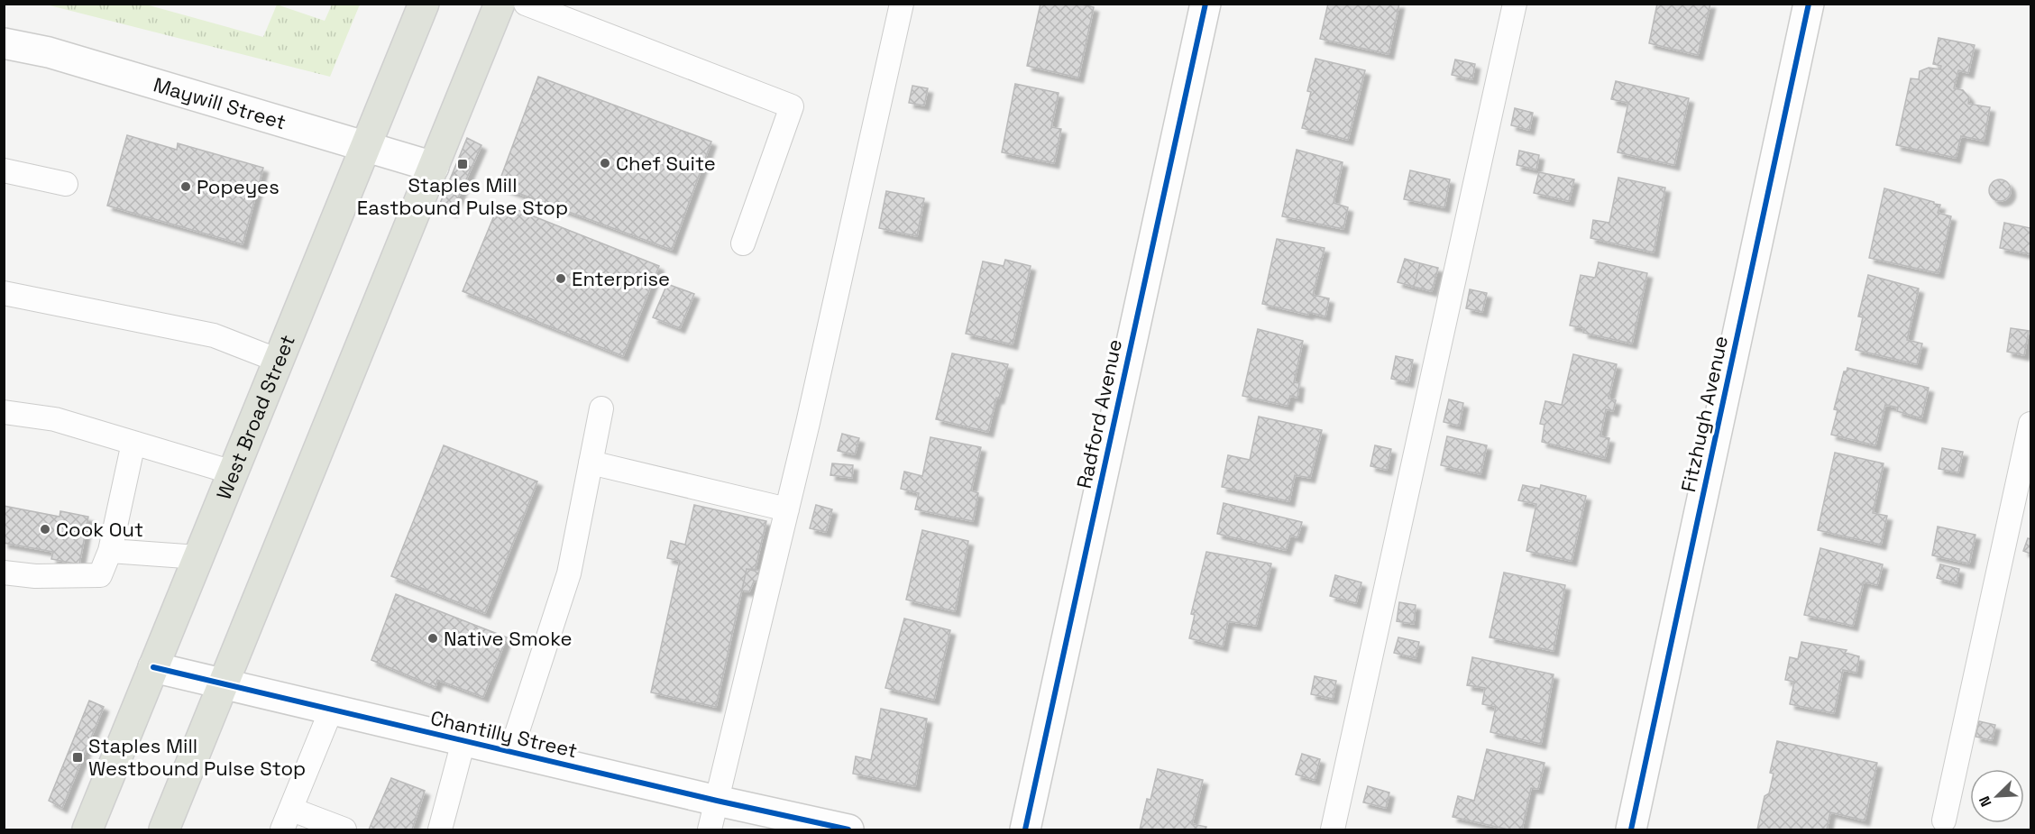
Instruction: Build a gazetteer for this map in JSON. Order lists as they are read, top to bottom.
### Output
{
  "streets": {
    "main road": ["West Broad Street"],
    "street": [
      "Maywill Street",
      "Radford Avenue",
      "Fitzhugh Avenue",
      "Chantilly Street"
    ]
  },
  "crossings": [
    ["Maywill Street", "West Broad Street"],
    ["West Broad Street", "Chantilly Street"]
  ],
  "places": {
    "other": [
      "Chef Suite",
      "Popeyes",
      "Enterprise",
      "Cook Out",
      "Native Smoke"
    ],
    "transit": ["Staples Mill Eastbound Pulse Stop", "Staples Mill Westbound Pulse Stop"]
  },
  "north": "bottom left"
}
